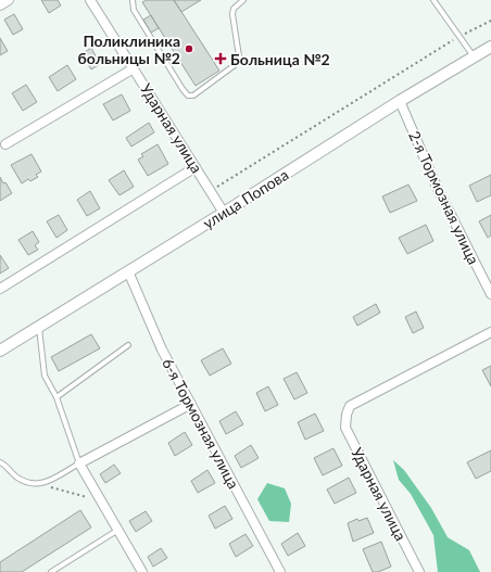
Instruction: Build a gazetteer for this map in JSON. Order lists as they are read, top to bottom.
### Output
{
  "streets": {
    "street": [
      "Ударная улица",
      "2-я Тормозная улица",
      "улица Попова",
      "6-я Тормозная улица"
    ]
  },
  "crossings": [
    ["Ударная улица", "улица Попова"],
    ["2-я Тормозная улица", "улица Попова"],
    ["улица Попова", "6-я Тормозная улица"]
  ],
  "places": {
    "other": ["Поликлиника больницы №2"],
    "health": ["Больница №2"]
  }
}
